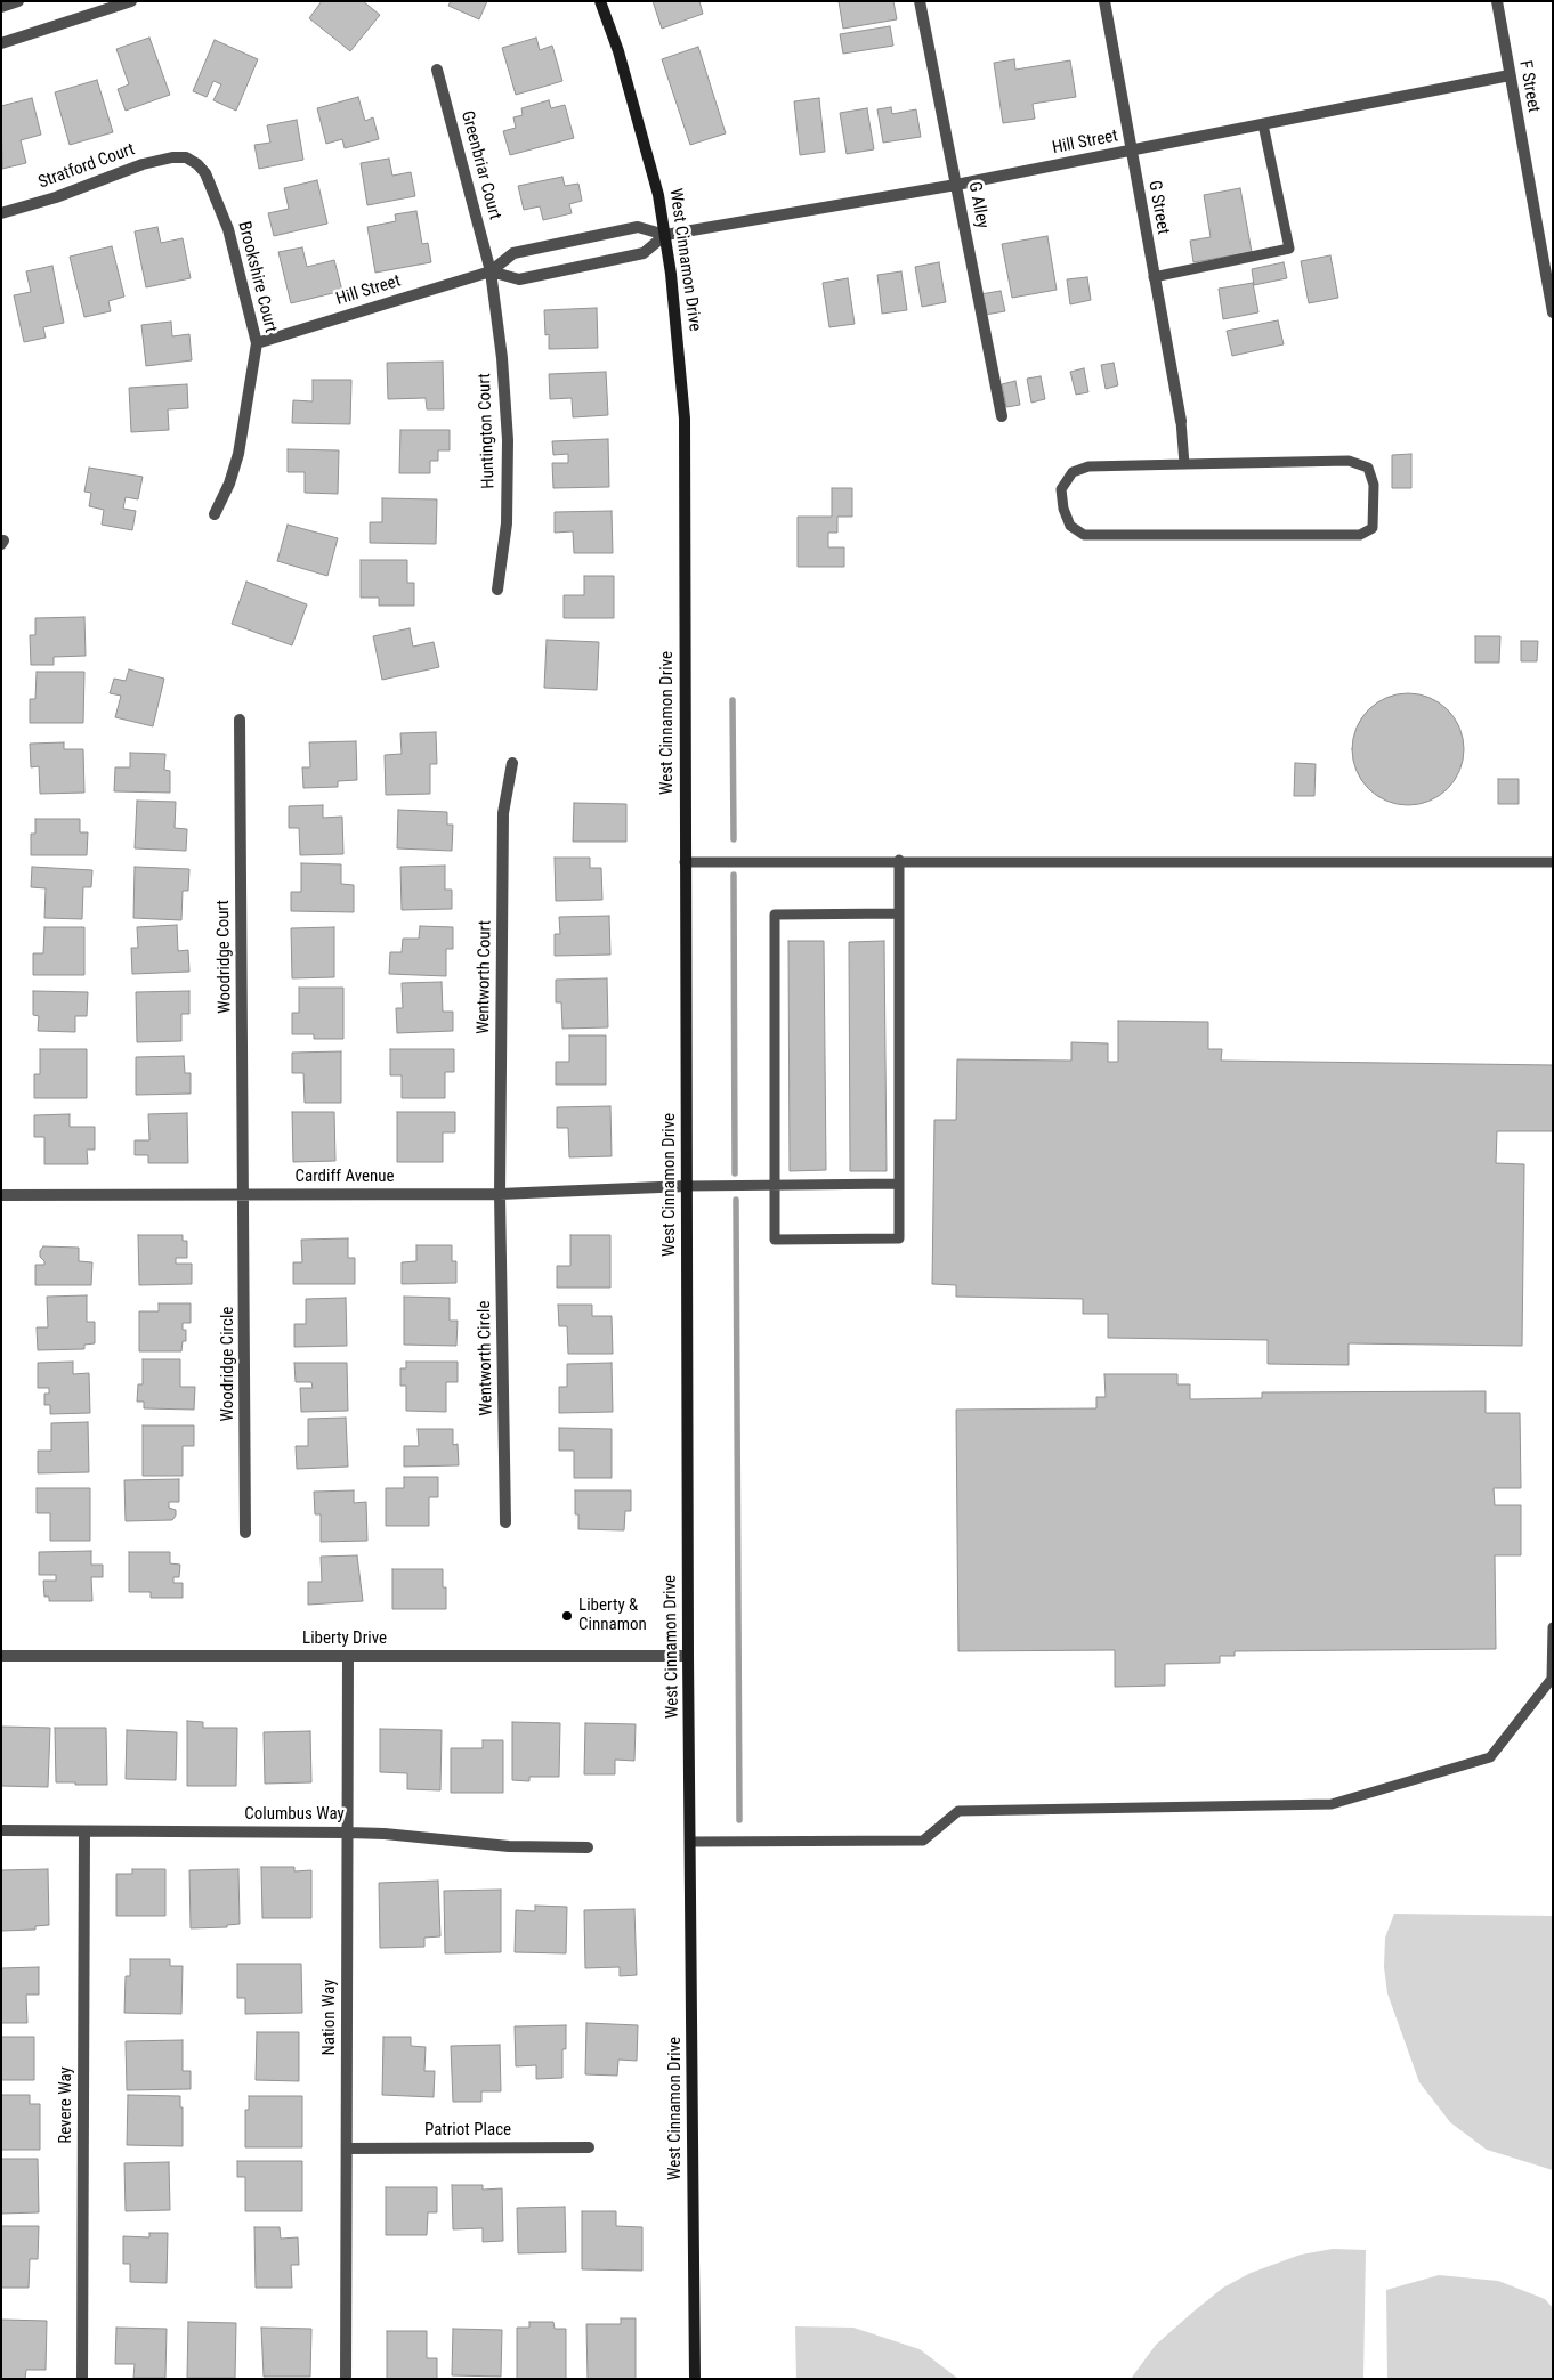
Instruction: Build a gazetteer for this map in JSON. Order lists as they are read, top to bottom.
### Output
{
  "streets": {
    "main road": ["West Cinnamon Drive"],
    "street": [
      "F Street",
      "Hill Street",
      "Greenbriar Court",
      "Stratford Court",
      "G Alley",
      "G Street",
      "Brookshire Court",
      "Huntington Court",
      "Woodridge Court",
      "Wentworth Court",
      "Cardiff Avenue",
      "Wentworth Circle",
      "Woodridge Circle",
      "Liberty Drive",
      "Columbus Way",
      "Nation Way",
      "Revere Way",
      "Patriot Place"
    ]
  },
  "crossings": [
    ["F Street", "Hill Street"],
    ["Hill Street", "Greenbriar Court"],
    ["Hill Street", "G Alley"],
    ["Hill Street", "G Street"],
    ["Hill Street", "West Cinnamon Drive"],
    ["Hill Street", "Brookshire Court"],
    ["Hill Street", "Huntington Court"],
    ["Greenbriar Court", "Huntington Court"],
    ["Stratford Court", "Brookshire Court"],
    ["West Cinnamon Drive", "Cardiff Avenue"],
    ["West Cinnamon Drive", "Liberty Drive"],
    ["Woodridge Court", "Cardiff Avenue"],
    ["Woodridge Court", "Woodridge Circle"],
    ["Wentworth Court", "Cardiff Avenue"],
    ["Wentworth Court", "Wentworth Circle"],
    ["Cardiff Avenue", "Wentworth Circle"],
    ["Cardiff Avenue", "Woodridge Circle"],
    ["Liberty Drive", "Nation Way"],
    ["Columbus Way", "Nation Way"],
    ["Columbus Way", "Revere Way"],
    ["Nation Way", "Patriot Place"]
  ],
  "places": ["Liberty & Cinnamon"]
}
